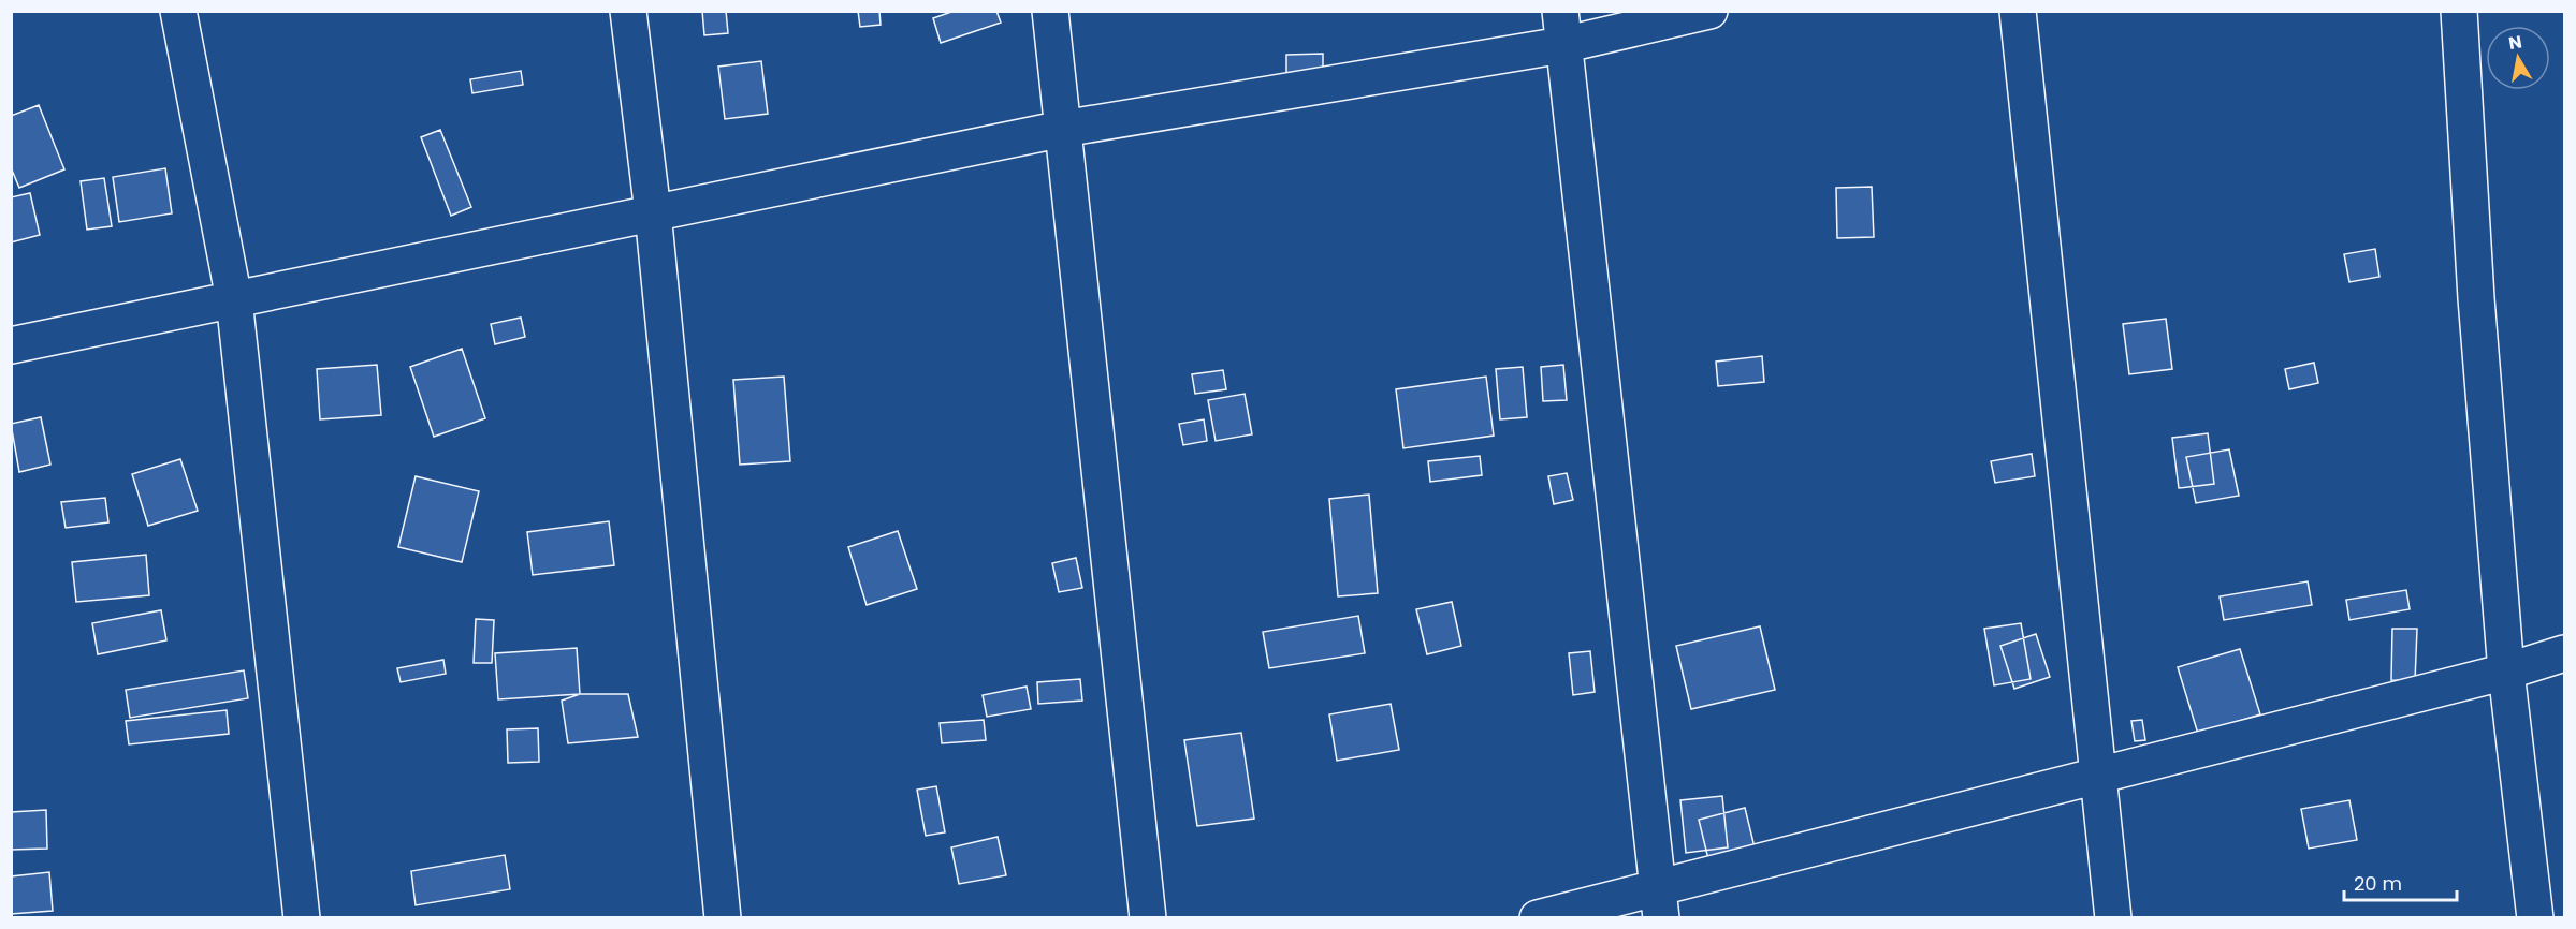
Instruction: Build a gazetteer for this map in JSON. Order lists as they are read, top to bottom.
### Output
{
  "scale_bar": "20 m",
  "north": "top"
}
